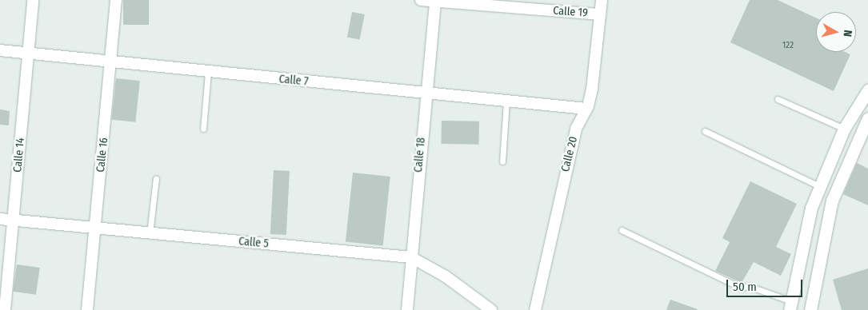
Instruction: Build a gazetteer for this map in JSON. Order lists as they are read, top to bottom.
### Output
{
  "streets": {
    "street": [
      "Calle 19",
      "Calle 7",
      "Calle 20",
      "Calle 14",
      "Calle 16",
      "Calle 18",
      "Calle 5"
    ]
  },
  "crossings": [
    ["Calle 19", "Calle 20"],
    ["Calle 19", "Calle 18"],
    ["Calle 7", "Calle 20"],
    ["Calle 7", "Calle 14"],
    ["Calle 7", "Calle 16"],
    ["Calle 7", "Calle 18"],
    ["Calle 14", "Calle 5"],
    ["Calle 16", "Calle 5"],
    ["Calle 18", "Calle 5"]
  ],
  "house_numbers": ["122"],
  "scale_bar": "50 m",
  "north": "right"
}
